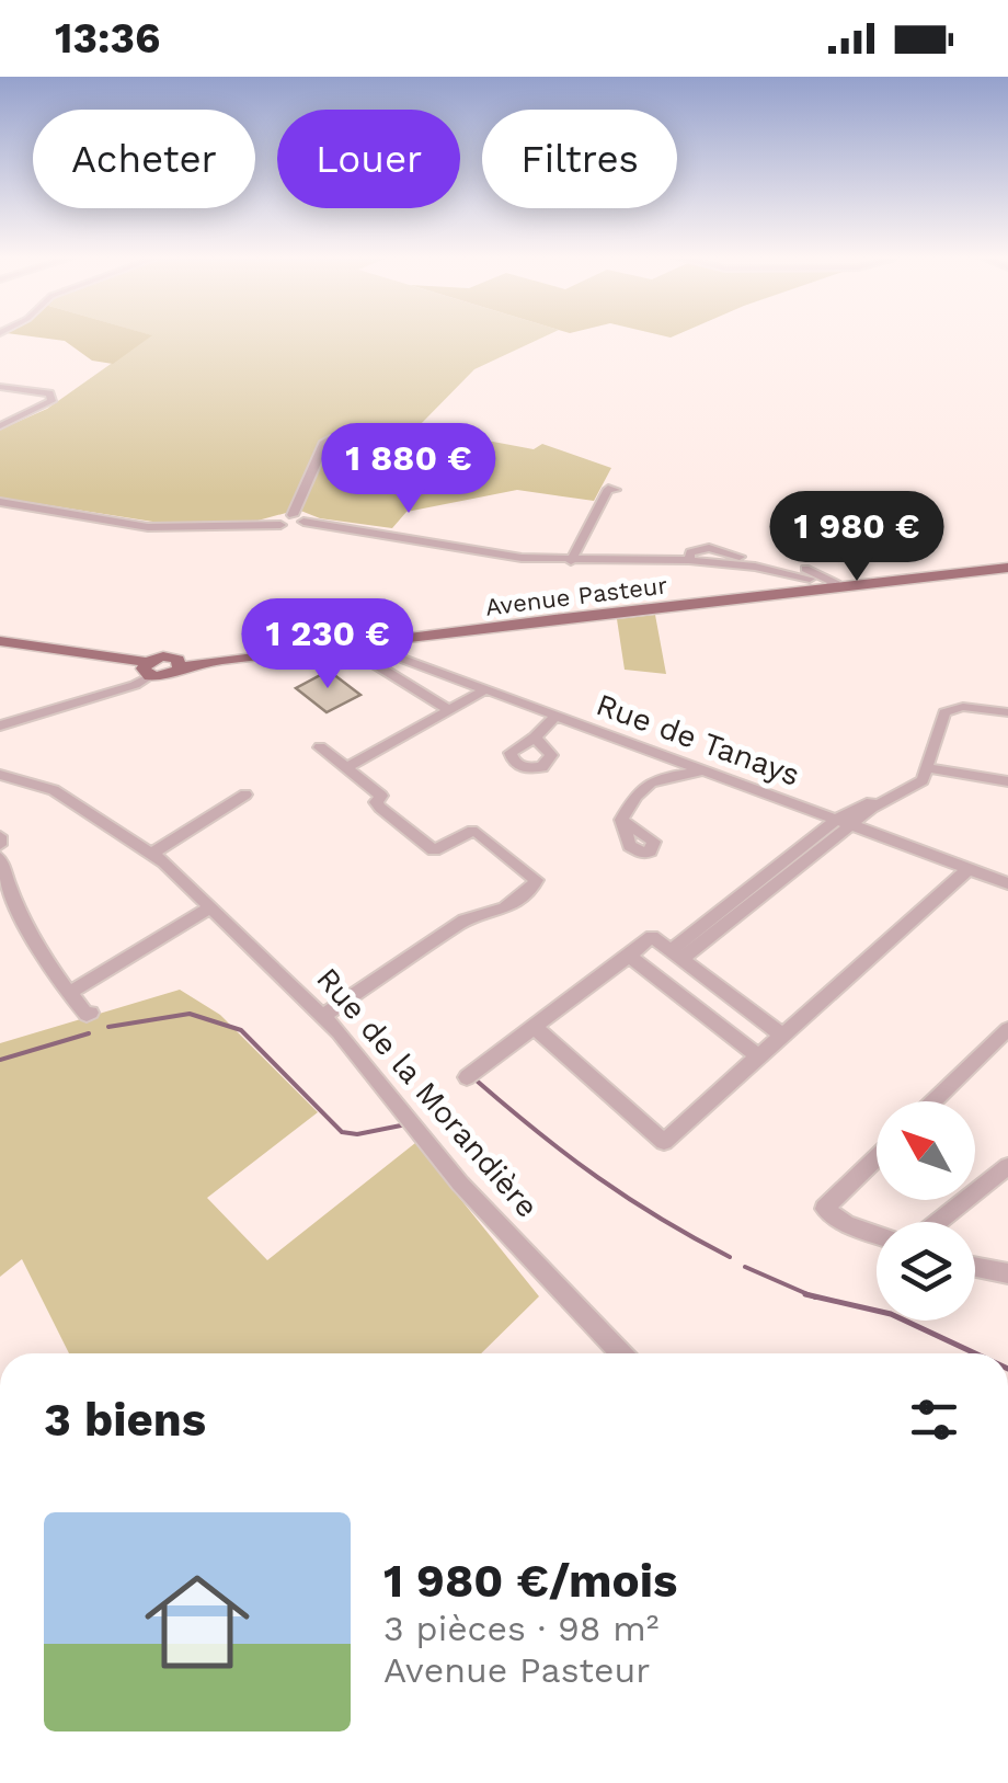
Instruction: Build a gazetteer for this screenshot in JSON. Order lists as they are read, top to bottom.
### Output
{
  "streets": {
    "main road": ["Avenue Pasteur"],
    "street": ["Rue de Tanays", "Rue de la Morandière"]
  },
  "crossings": [
    ["Avenue Pasteur", "Rue de Tanays"]
  ],
  "north": "top left",
  "page": {
    "status": "13:36",
    "chip": ["Acheter", "Louer", "Filtres"],
    "price": ["1 880 €", "1 980 €", "1 230 €"],
    "heading": "3 biens",
    "list": [
      {
        "name": "1 980 €/mois",
        "note": "3 pièces · 98 m² · Avenue Pasteur"
      }
    ]
  }
}
